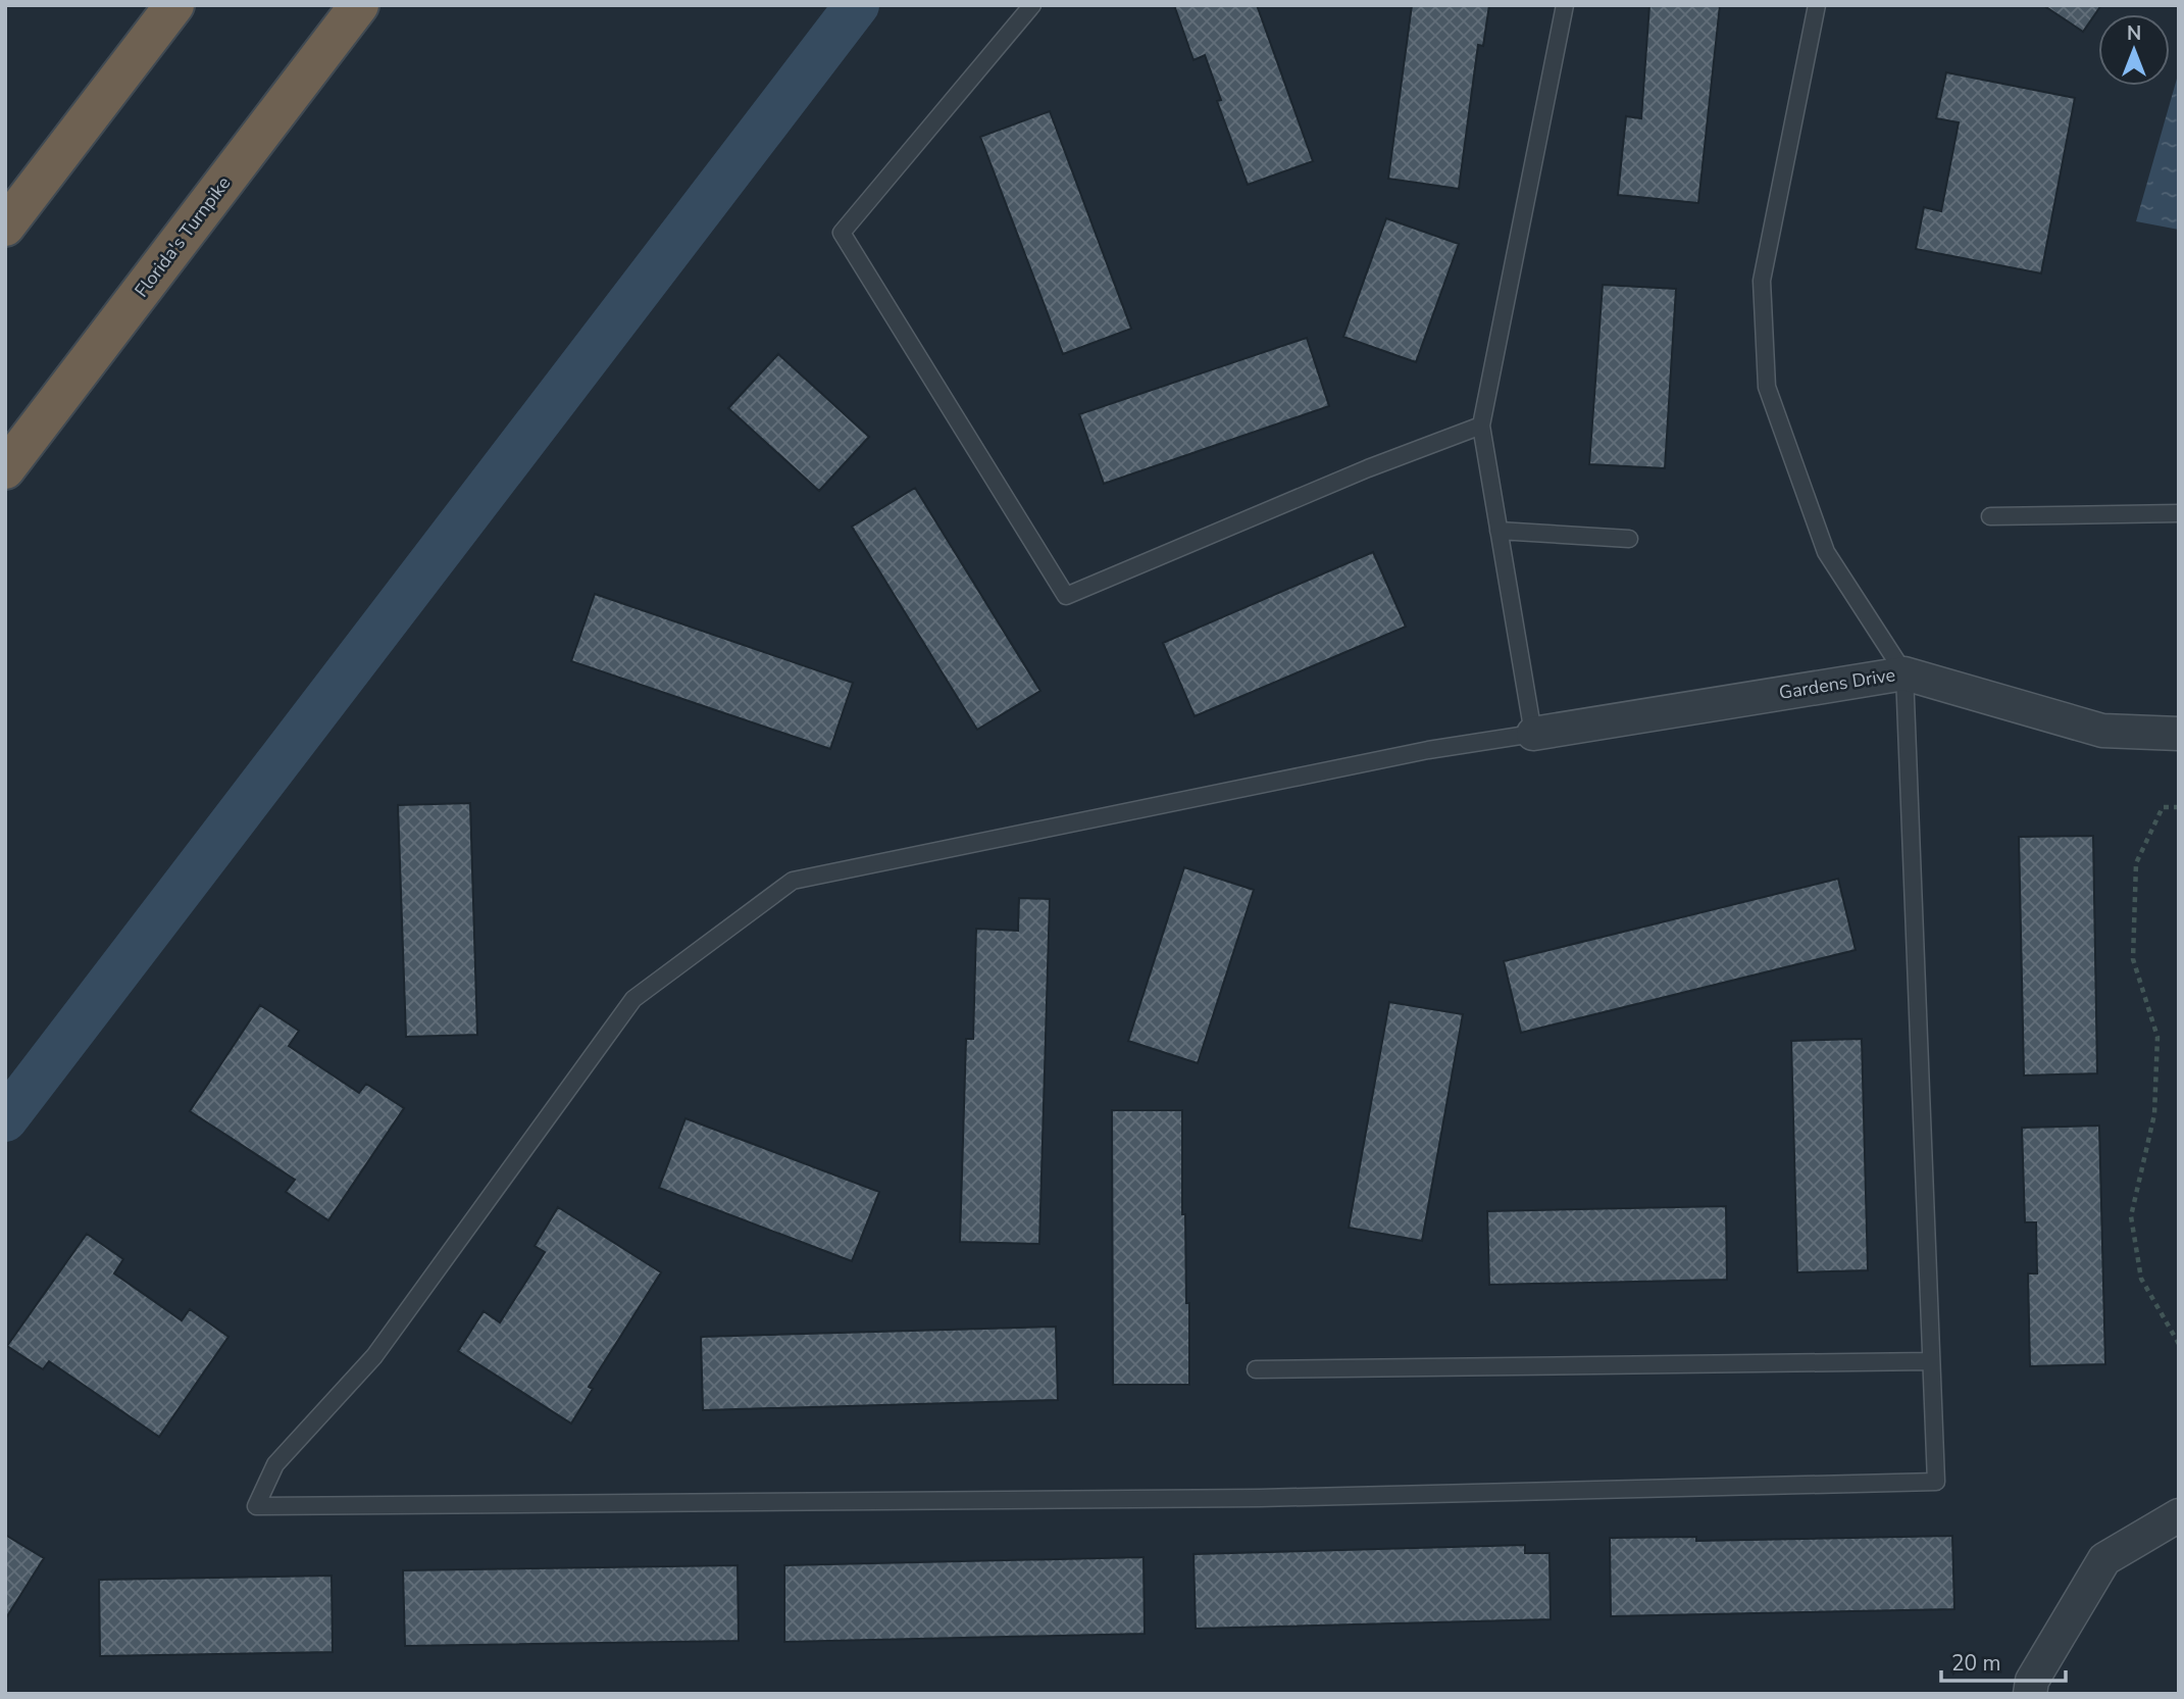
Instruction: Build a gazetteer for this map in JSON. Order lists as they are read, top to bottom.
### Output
{
  "streets": {
    "highway": ["Florida's Turnpike"],
    "street": ["Gardens Drive"]
  },
  "scale_bar": "20 m",
  "north": "top"
}
